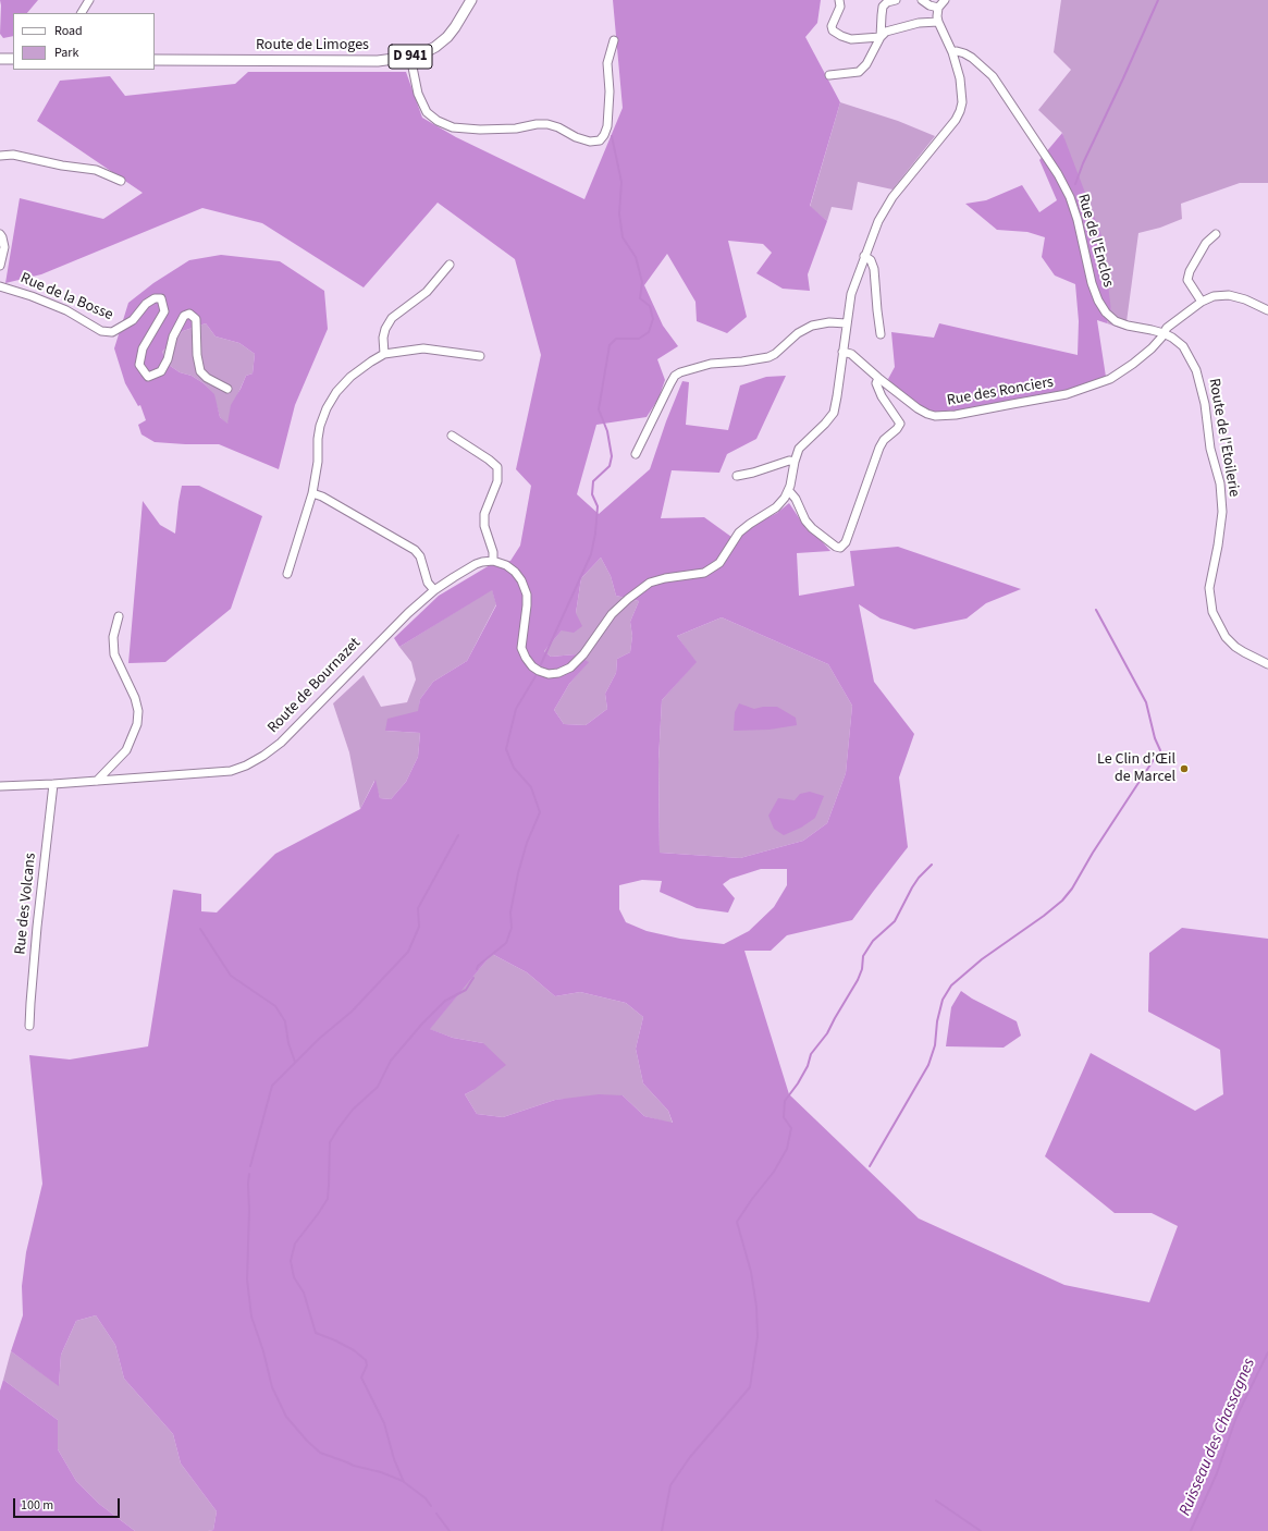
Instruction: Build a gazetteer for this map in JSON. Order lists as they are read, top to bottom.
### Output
{
  "streets": {
    "main road": ["Route de Limoges", "D 941"],
    "street": [
      "Rue de l'Enclos",
      "Rue de la Bosse",
      "Rue des Ronciers",
      "Route de l'Etoilerie",
      "Route de Bournazet",
      "Rue des Volcans"
    ]
  },
  "crossings": [
    ["Rue de l'Enclos", "Rue des Ronciers"],
    ["Rue de l'Enclos", "Route de l'Etoilerie"],
    ["Rue des Ronciers", "Route de l'Etoilerie"],
    ["Route de Bournazet", "Rue des Volcans"]
  ],
  "water": ["Ruisseau des Chassagnes"],
  "places": ["Le Clin d’Œil de Marcel"],
  "legend": ["Road", "Park"],
  "scale_bar": "100 m"
}
